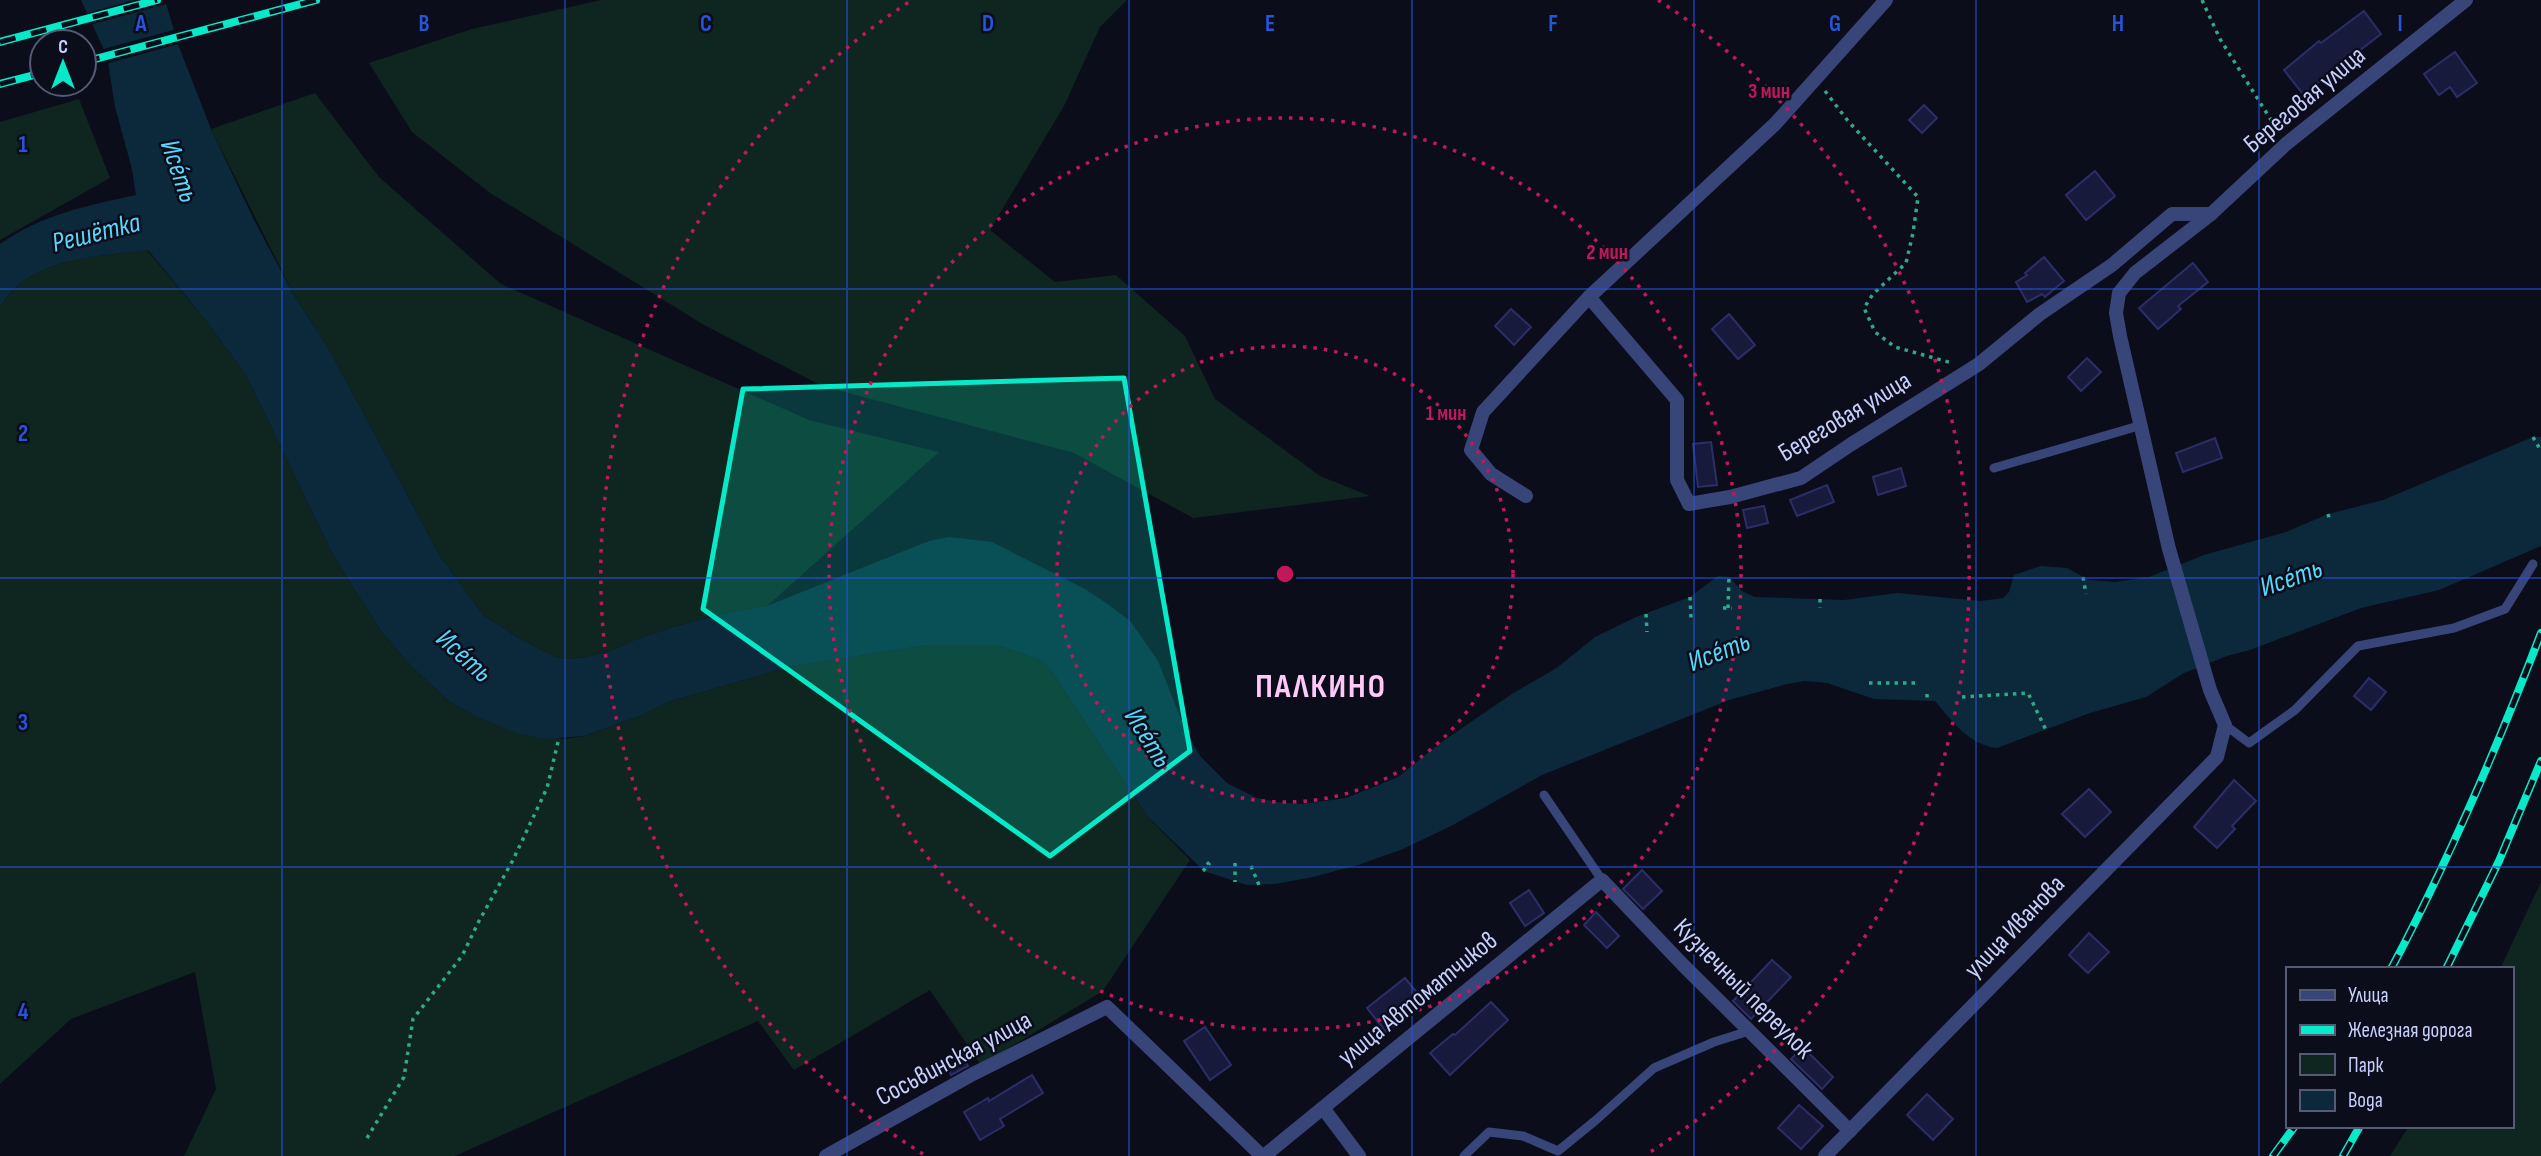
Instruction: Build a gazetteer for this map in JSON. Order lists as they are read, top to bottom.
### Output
{
  "streets": {
    "street": [
      "Береговая улица",
      "улица Иванова",
      "Кузнечный переулок",
      "улица Автоматчиков",
      "Сосьвинская улица"
    ]
  },
  "crossings": [
    ["Береговая улица", "улица Иванова"],
    ["улица Иванова", "Кузнечный переулок"],
    ["Кузнечный переулок", "улица Автоматчиков"],
    ["улица Автоматчиков", "Сосьвинская улица"]
  ],
  "districts": ["ПАЛКИНО"],
  "water": ["Исе́ть", "Решётка"],
  "legend": [
    "Улица",
    "Железная дорога",
    "Парк",
    "Вода"
  ],
  "north": "top",
  "grid": {
    "columns": [
      "A",
      "B",
      "C",
      "D",
      "E",
      "F",
      "G",
      "H",
      "I"
    ],
    "rows": [
      "1",
      "2",
      "3",
      "4"
    ]
  },
  "rings": ["3 мин", "2 мин", "1 мин"]
}
